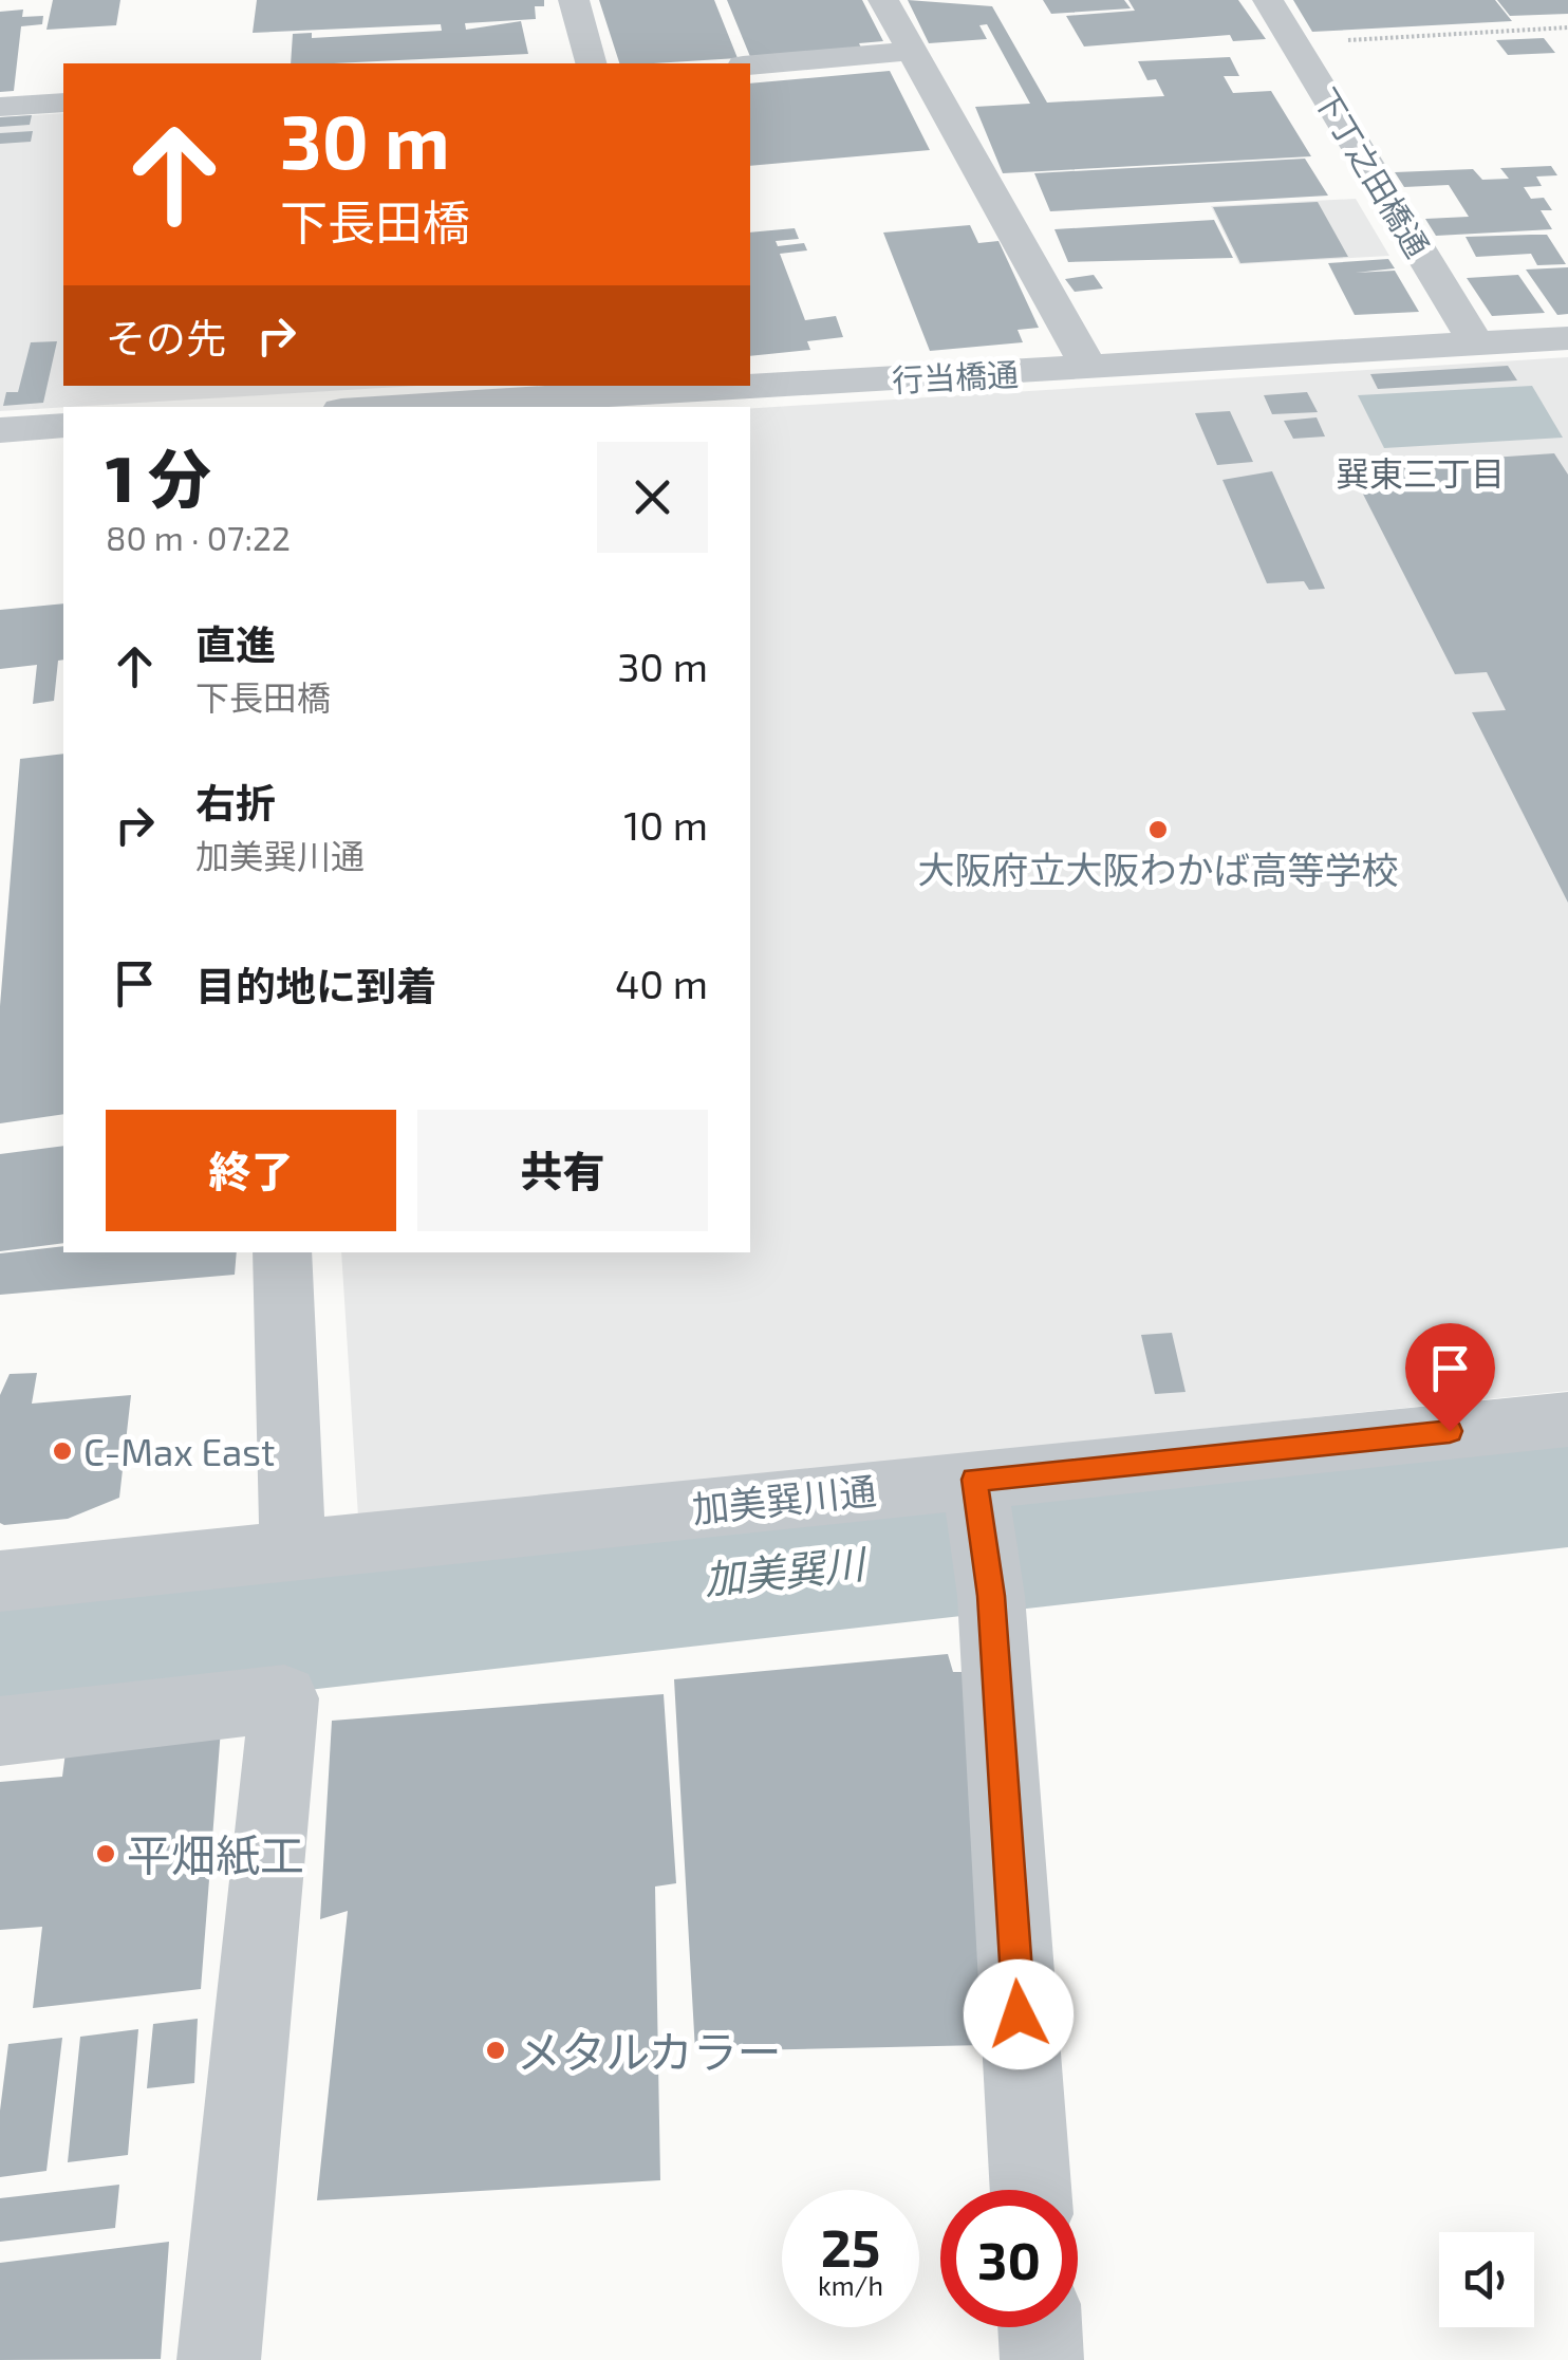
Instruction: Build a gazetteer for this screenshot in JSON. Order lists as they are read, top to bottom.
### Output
{
  "streets": {
    "street": ["下丁之田橋通", "行当橋通", "加美巽川通"]
  },
  "crossings": [
    ["下丁之田橋通", "行当橋通"]
  ],
  "districts": ["巽東三丁目"],
  "water": ["加美巽川"],
  "places": [
    "大阪府立大阪わかば高等学校",
    "C-Max East",
    "平畑紙工",
    "メタルカラー"
  ],
  "page": {
    "turn": ["30 m", "下長田橋"],
    "then": "その先",
    "heading": ["1 分", "80 m · 07:22"],
    "list": [
      {
        "name": "直進",
        "note": "下長田橋",
        "value": "30 m"
      },
      {
        "name": "右折",
        "note": "加美巽川通",
        "value": "10 m"
      },
      {
        "name": "目的地に到着",
        "value": "40 m"
      }
    ],
    "buttons": ["終了", "共有"],
    "speed": "25 km/h",
    "limit": "30"
  }
}
